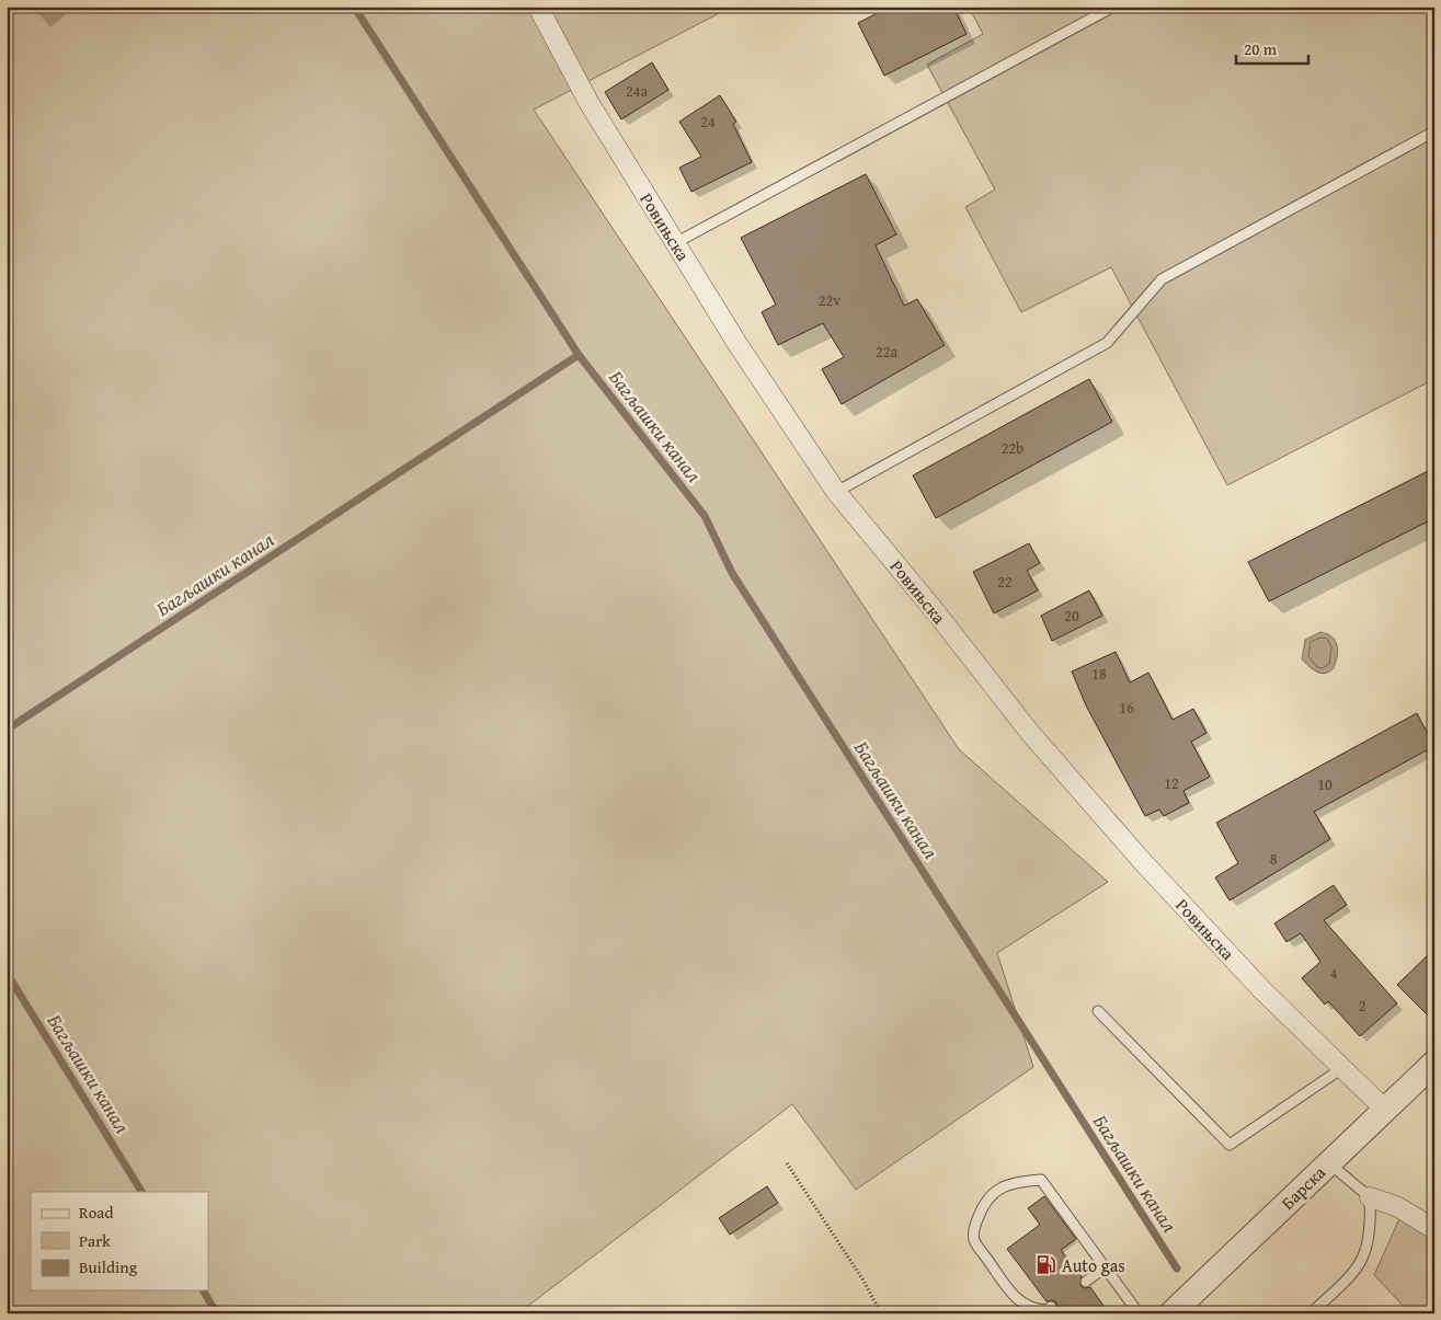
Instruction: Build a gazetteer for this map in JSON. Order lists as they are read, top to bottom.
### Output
{
  "streets": {
    "street": ["Ровињска", "Барска"]
  },
  "crossings": [
    ["Ровињска", "Барска"]
  ],
  "water": ["Багљашки канал"],
  "places": {
    "fuel station": ["Auto gas"]
  },
  "house_numbers": [
    "24a",
    "24",
    "22v",
    "22a",
    "22b",
    "22",
    "20",
    "18",
    "16",
    "12",
    "10",
    "8",
    "4",
    "2"
  ],
  "legend": ["Road", "Park", "Building"],
  "scale_bar": "20 m"
}
